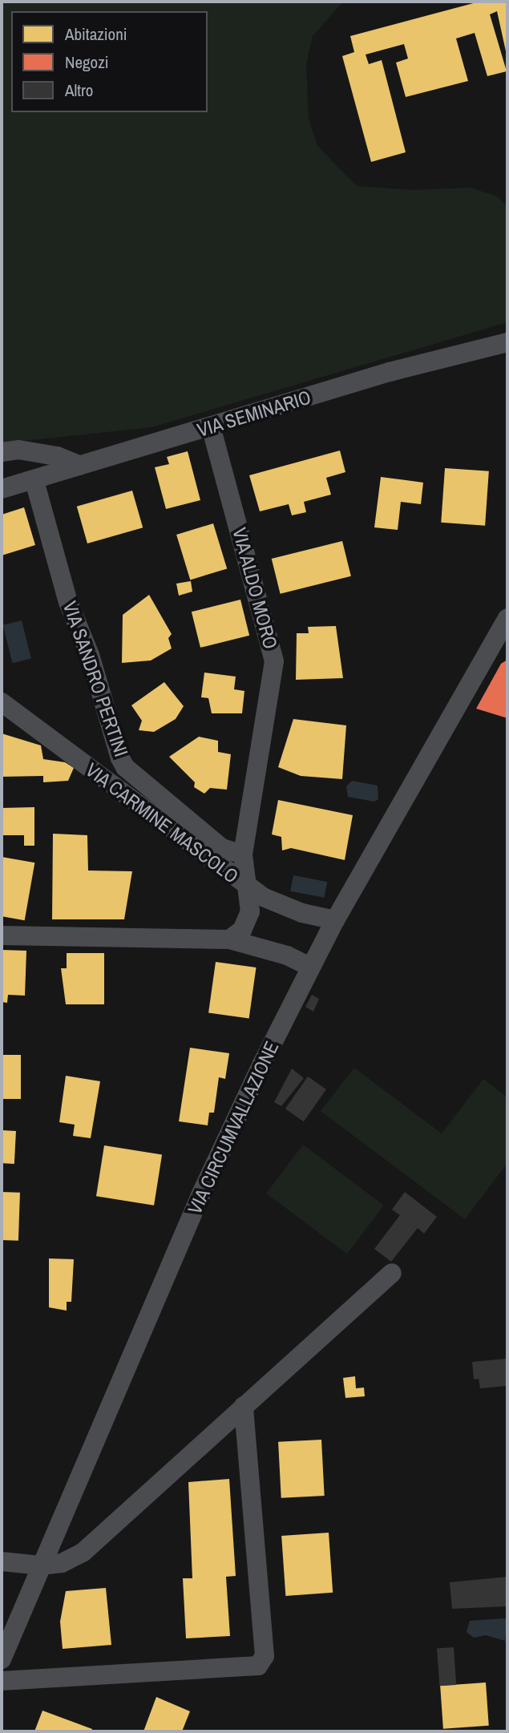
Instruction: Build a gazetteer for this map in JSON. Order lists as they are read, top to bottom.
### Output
{
  "streets": {
    "street": [
      "VIA SEMINARIO",
      "VIA ALDO MORO",
      "VIA SANDRO PERTINI",
      "VIA CARMINE MASCOLO",
      "VIA CIRCUMVALLAZIONE"
    ]
  },
  "crossings": [
    ["VIA SEMINARIO", "VIA ALDO MORO"],
    ["VIA SEMINARIO", "VIA SANDRO PERTINI"],
    ["VIA ALDO MORO", "VIA SANDRO PERTINI"],
    ["VIA ALDO MORO", "VIA CARMINE MASCOLO"],
    ["VIA CARMINE MASCOLO", "VIA CIRCUMVALLAZIONE"]
  ],
  "legend": ["Abitazioni", "Negozi", "Altro"]
}
